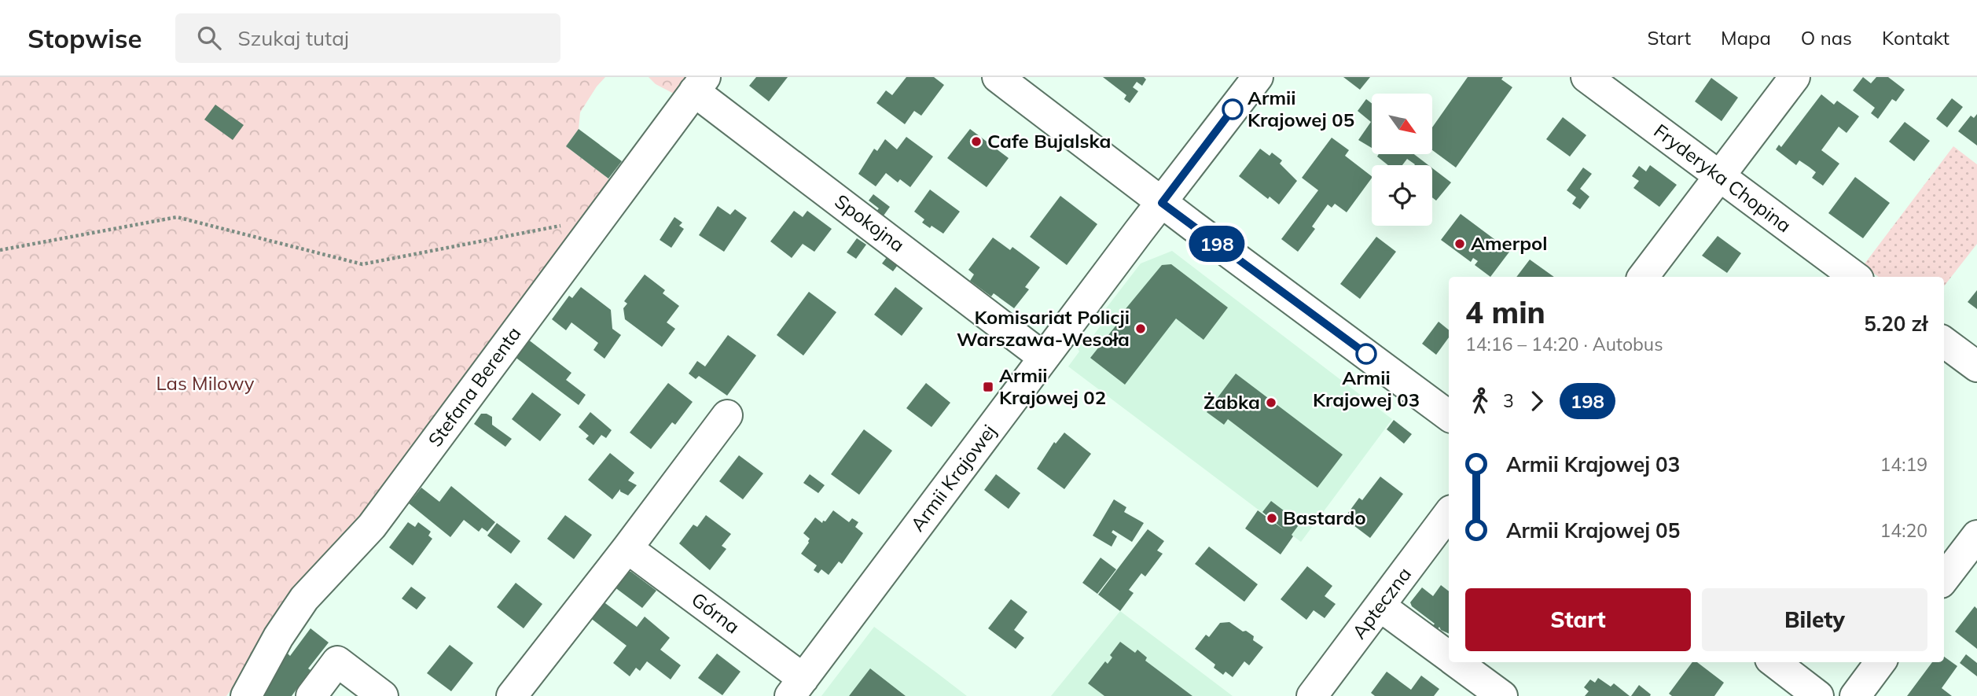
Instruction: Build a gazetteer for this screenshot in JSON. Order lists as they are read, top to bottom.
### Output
{
  "streets": {
    "street": [
      "Fryderyka Chopina",
      "Spokojna",
      "Stefana Berenta",
      "Armii Krajowej",
      "Apteczna",
      "Górna"
    ]
  },
  "crossings": [
    ["Spokojna", "Stefana Berenta"],
    ["Spokojna", "Armii Krajowej"],
    ["Armii Krajowej", "Górna"]
  ],
  "parks": ["Las Milowy"],
  "places": {
    "other": [
      "Armii Krajowej 05",
      "Cafe Bujalska",
      "Amerpol",
      "Komisariat Policji Warszawa-Wesoła",
      "Armii Krajowej 03",
      "Żabka",
      "Bastardo"
    ],
    "transit": ["Armii Krajowej 02"]
  },
  "lines": ["bus line 198"],
  "north": "bottom right",
  "page": {
    "header": "Stopwise",
    "search": "Szukaj tutaj",
    "nav": [
      "Start",
      "Mapa",
      "O nas",
      "Kontakt"
    ],
    "on_map": "198",
    "heading": ["4 min", "14:16 – 14:20 · Autobus", "5.20 zł"],
    "legs": ["3", "198"],
    "list": [
      {
        "name": "Armii Krajowej 03",
        "value": "14:19"
      },
      {
        "name": "Armii Krajowej 05",
        "value": "14:20"
      }
    ],
    "buttons": ["Start", "Bilety"]
  }
}
